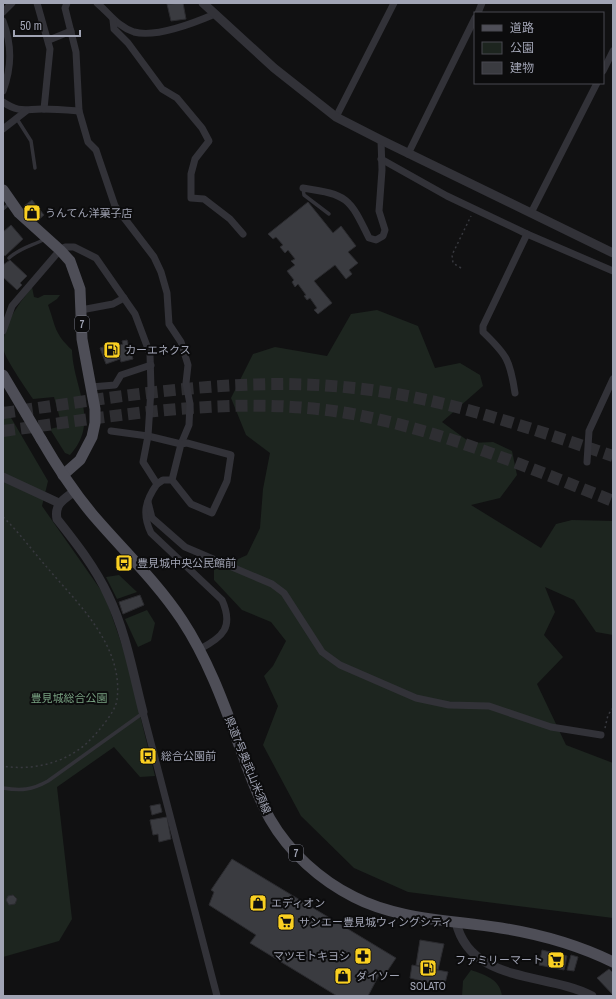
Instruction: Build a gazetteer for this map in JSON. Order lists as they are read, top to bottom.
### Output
{
  "streets": {
    "main road": ["7", "県道7号奥武山米須線"]
  },
  "crossings": [
    ["7", "県道7号奥武山米須線"]
  ],
  "parks": ["豊見城総合公園"],
  "places": {
    "shop": ["うんてん洋菓子店", "エディオン", "ダイソー"],
    "fuel station": ["カーエネクス", "SOLATO"],
    "bus stop": ["豊見城中央公民館前", "総合公園前"],
    "supermarket": ["サンエー豊見城ウィングシティ", "ファミリーマート"],
    "pharmacy": ["マツモトキヨシ"]
  },
  "legend": ["道路", "公園", "建物"],
  "scale_bar": "50 m"
}
